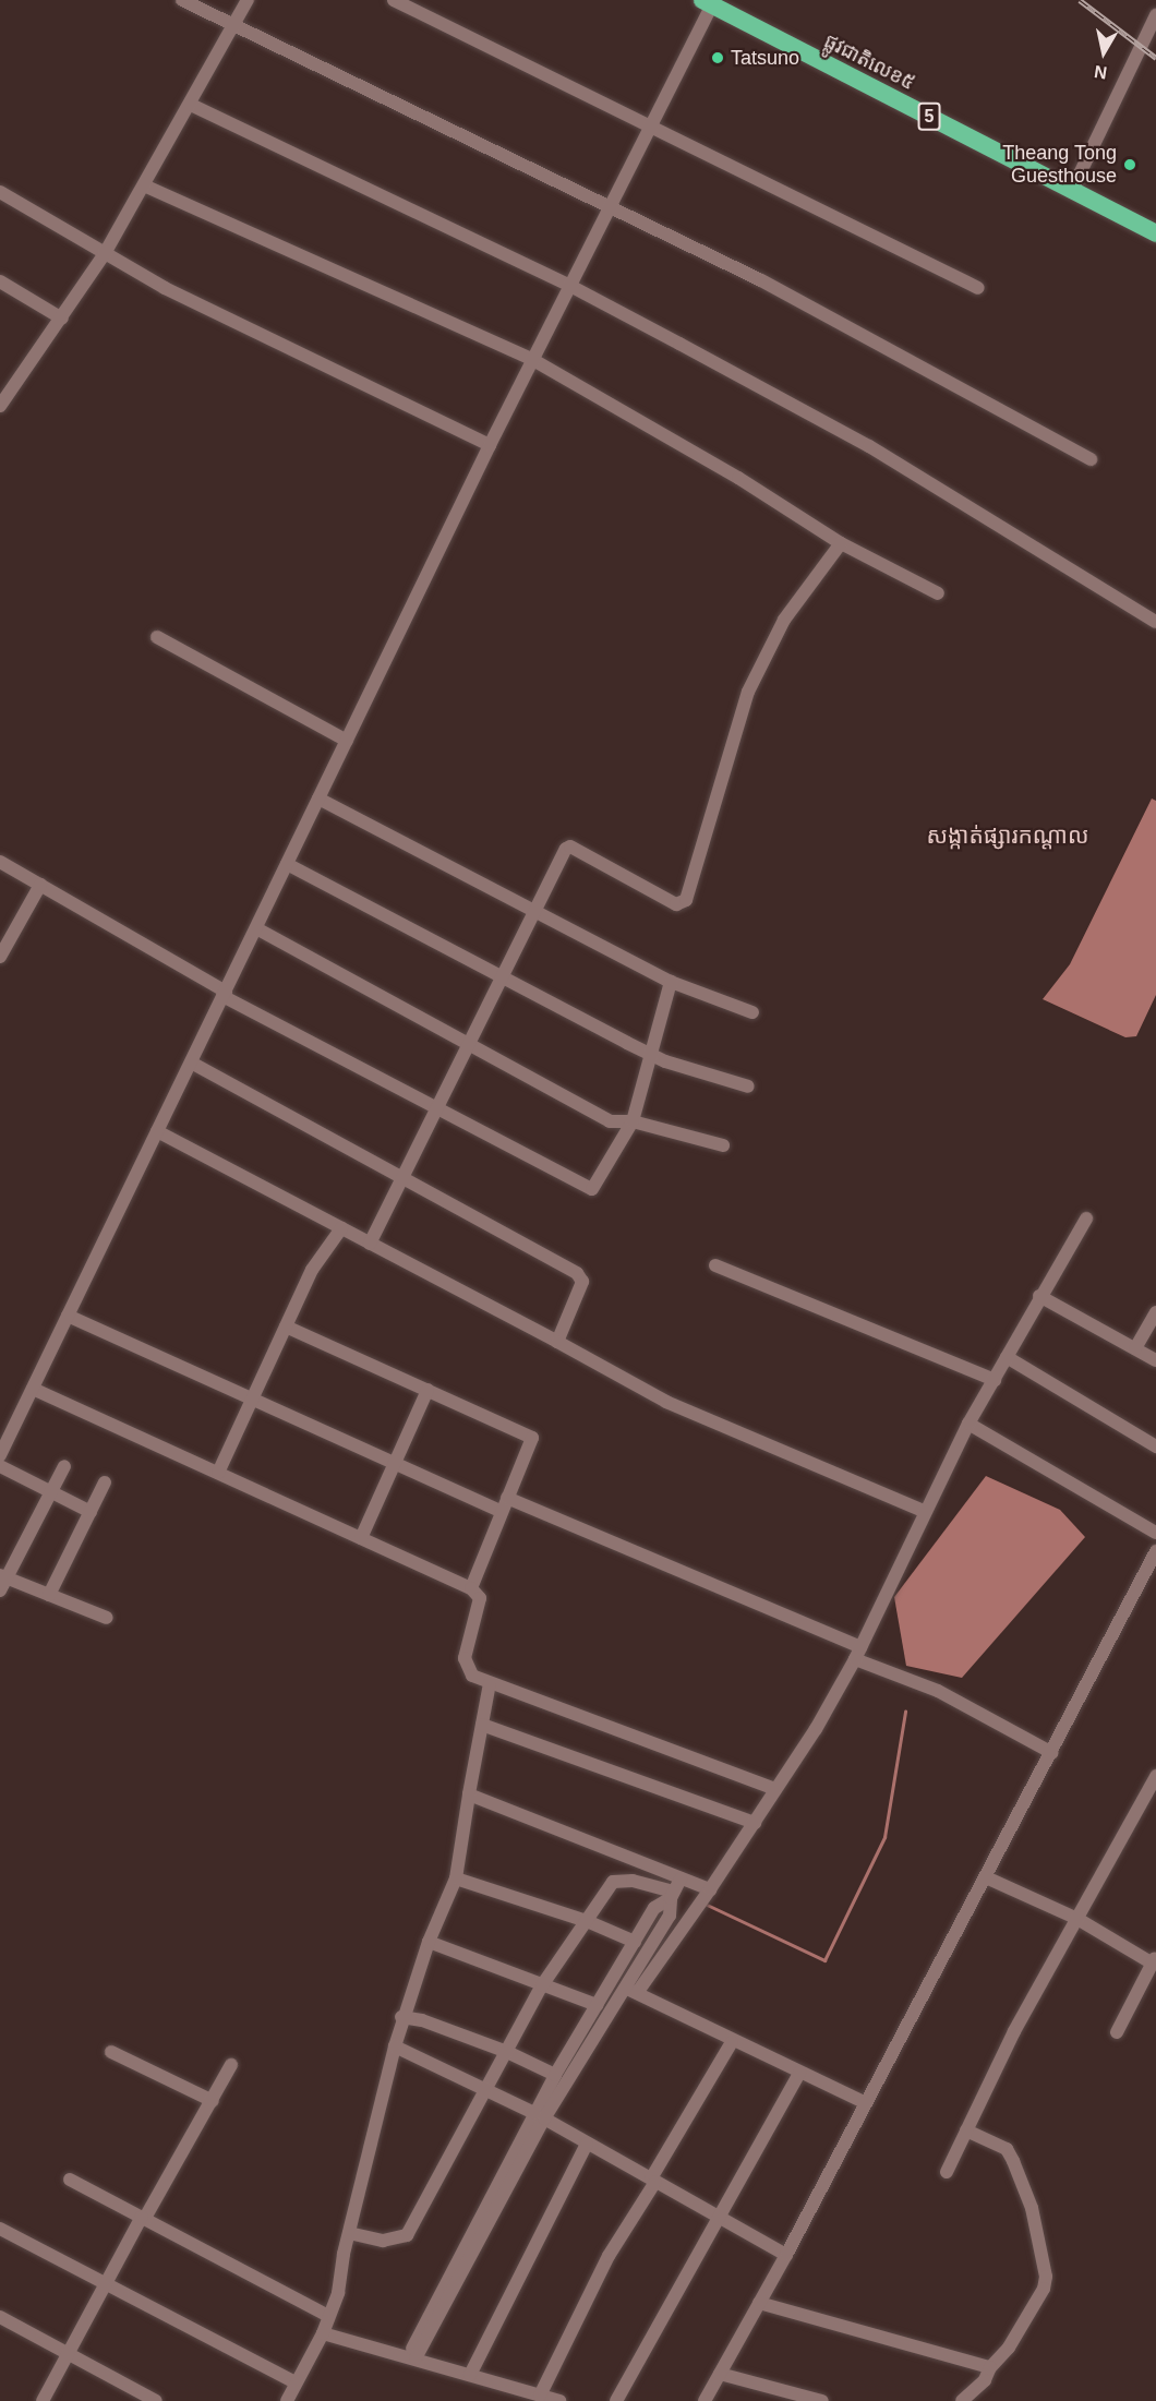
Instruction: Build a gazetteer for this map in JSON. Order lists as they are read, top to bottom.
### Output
{
  "streets": {
    "highway": ["ផ្លូវជាតិលេខ៥", "5"]
  },
  "districts": ["សង្កាត់ផ្សារកណ្ដាល"],
  "places": ["Tatsuno", "Theang Tong Guesthouse"],
  "north": "bottom"
}
